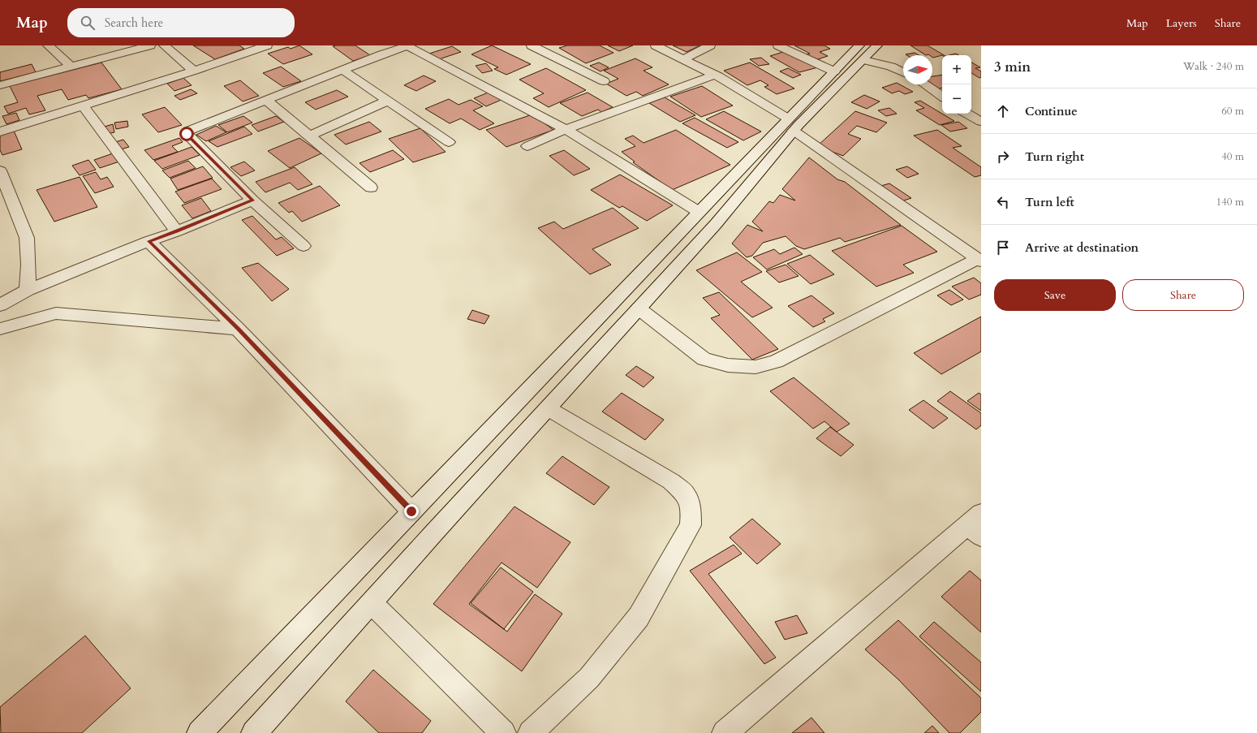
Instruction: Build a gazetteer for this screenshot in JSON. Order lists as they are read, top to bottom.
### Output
{
  "north": "right",
  "page": {
    "header": "Map",
    "search": "Search here",
    "nav": ["Map", "Layers", "Share"],
    "heading": ["3 min", "Walk · 240 m"],
    "map_buttons": ["+", "−"],
    "list": [
      ["Continue", "60 m"],
      ["Turn right", "40 m"],
      ["Turn left", "140 m"],
      "Arrive at destination"
    ],
    "buttons": ["Save", "Share"]
  }
}
